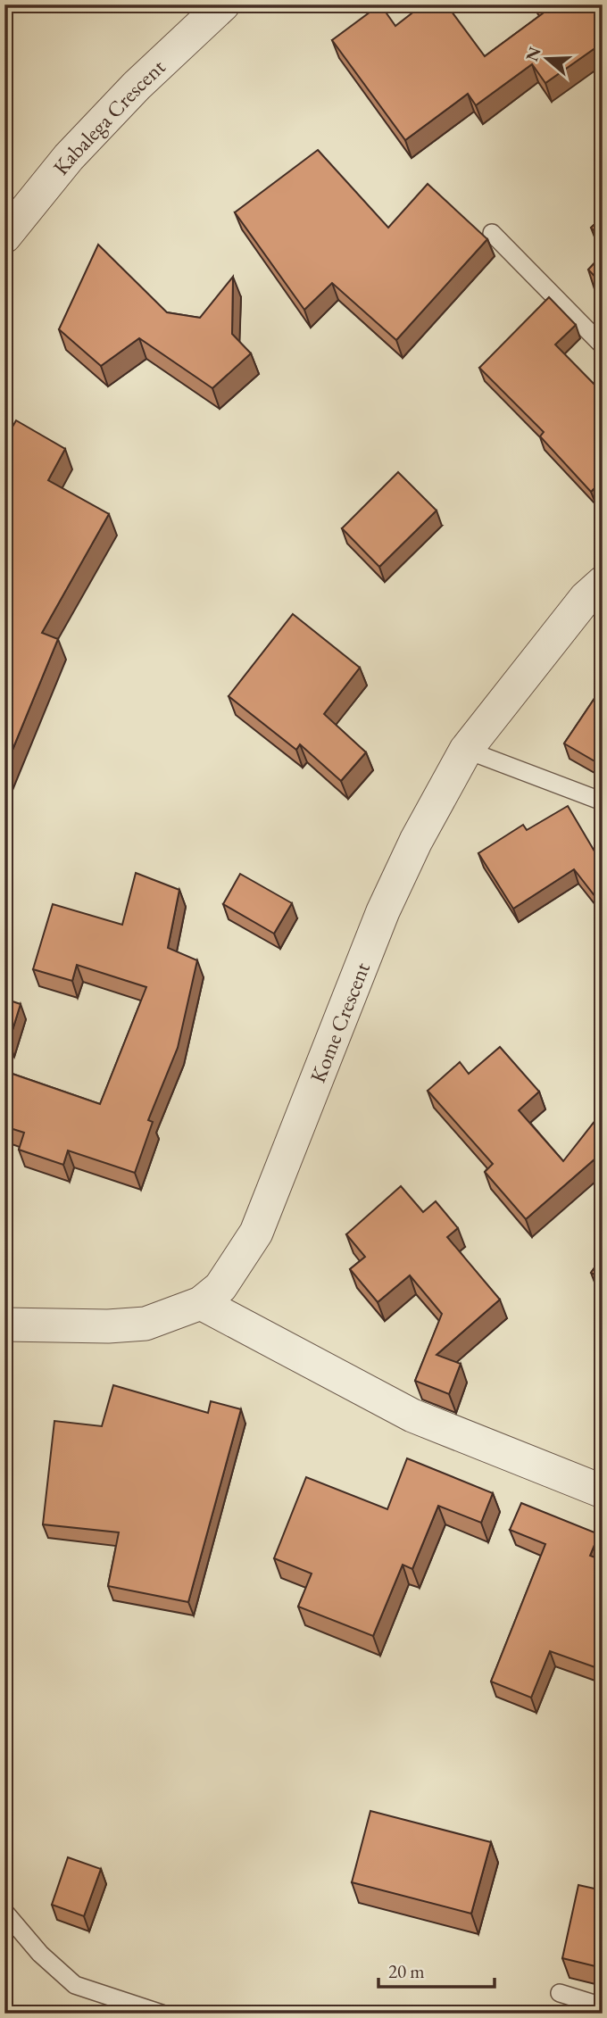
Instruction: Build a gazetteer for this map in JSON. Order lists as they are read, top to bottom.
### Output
{
  "streets": {
    "street": ["Kabalega Crescent", "Kome Crescent"]
  },
  "scale_bar": "20 m",
  "north": "left"
}
